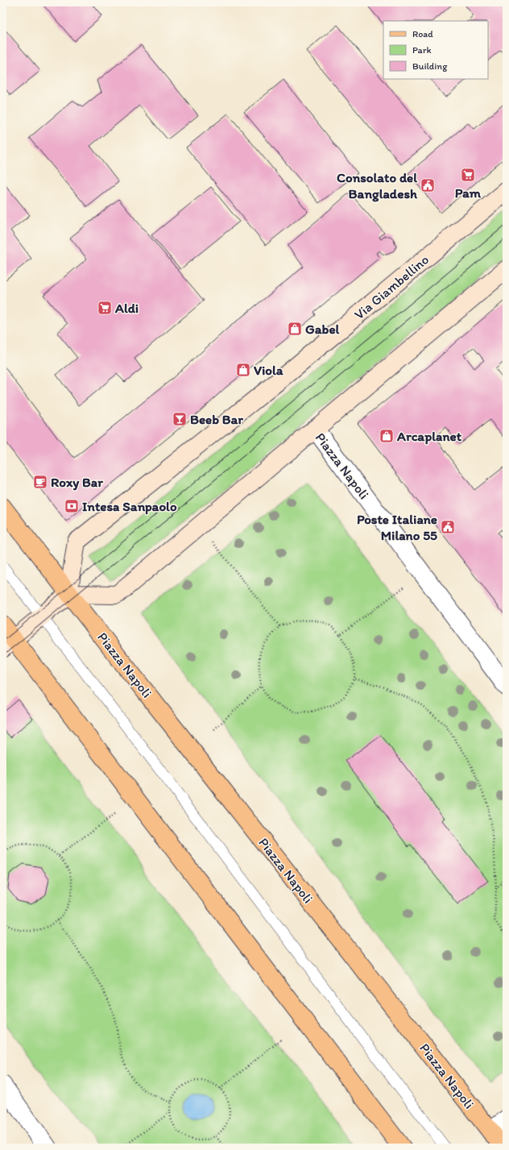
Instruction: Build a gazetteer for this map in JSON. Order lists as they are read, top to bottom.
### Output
{
  "streets": {
    "main road": ["Piazza Napoli"],
    "street": ["Via Giambellino"]
  },
  "crossings": [
    ["Via Giambellino", "Piazza Napoli"]
  ],
  "places": {
    "supermarket": ["Pam", "Aldi"],
    "public building": ["Consolato del Bangladesh", "Poste Italiane Milano 55"],
    "shop": ["Gabel", "Viola", "Arcaplanet"],
    "bar": ["Beeb Bar"],
    "cafe": ["Roxy Bar"],
    "bank": ["Intesa Sanpaolo"]
  },
  "legend": ["Road", "Park", "Building"]
}
